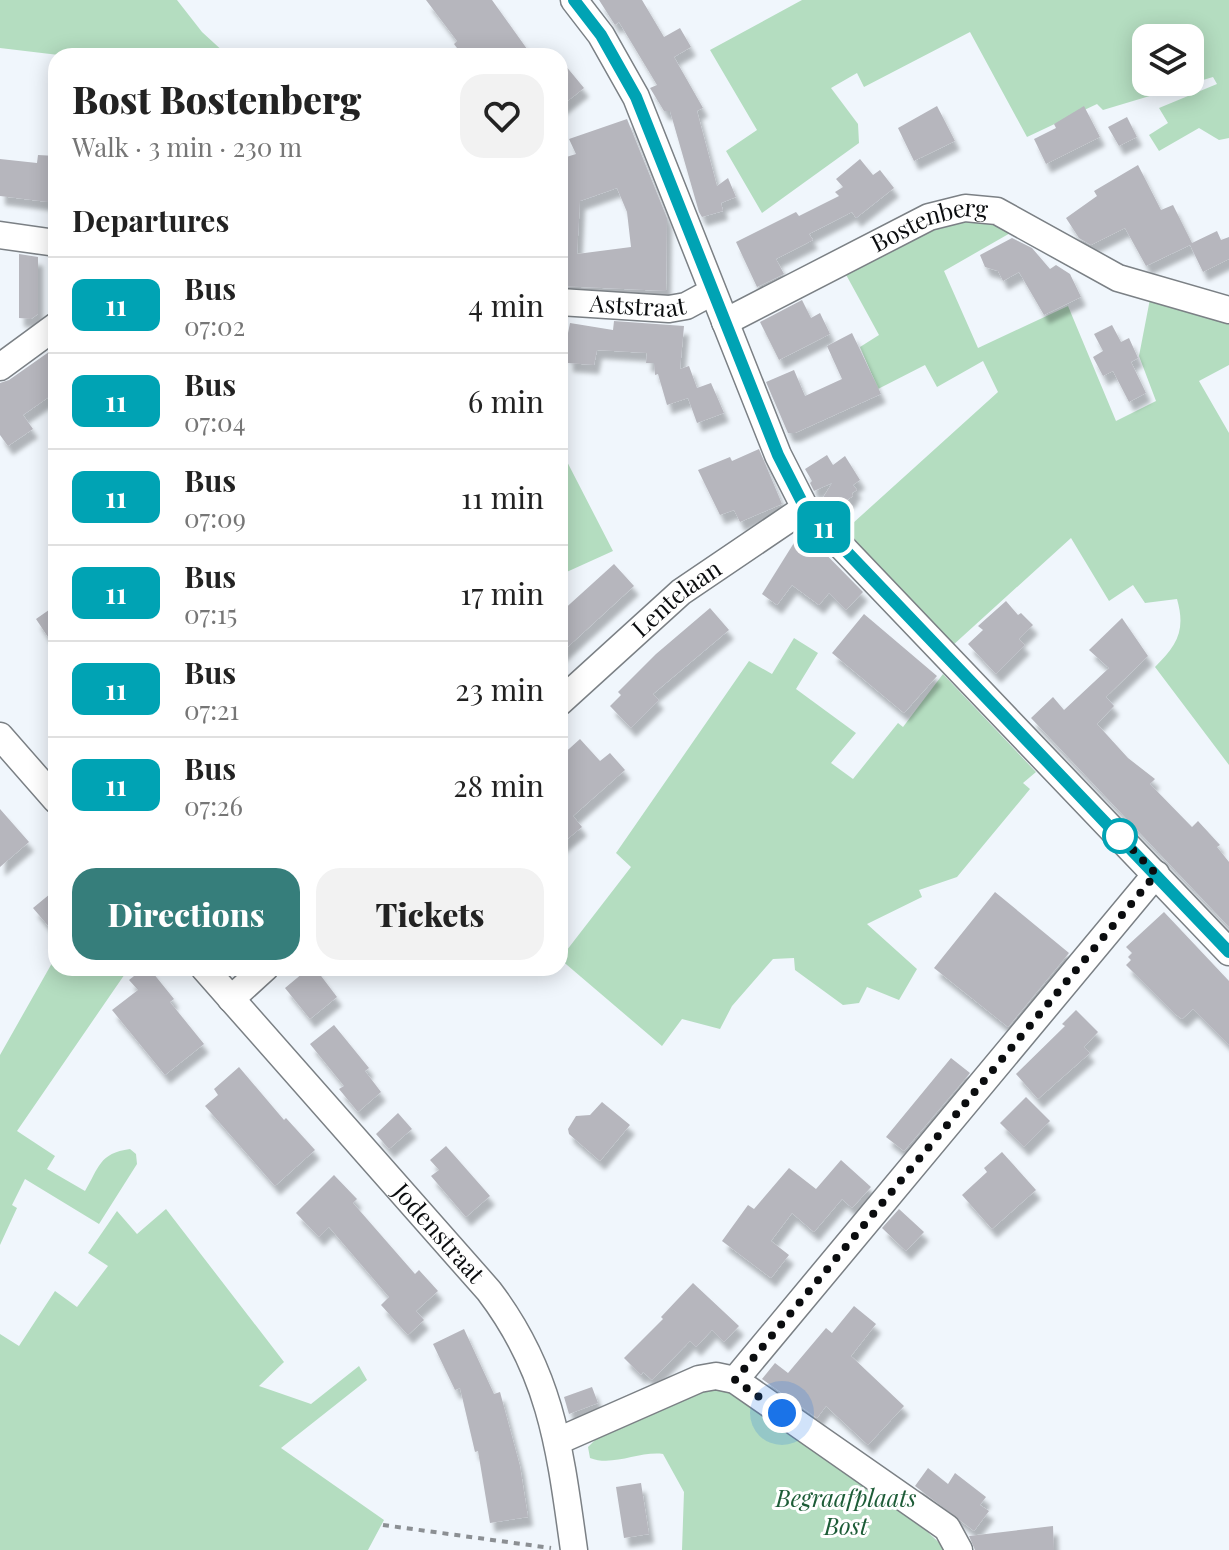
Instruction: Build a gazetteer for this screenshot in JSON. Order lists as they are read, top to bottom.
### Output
{
  "streets": {
    "street": [
      "Bostenberg",
      "Aststraat",
      "Lentelaan",
      "Jodenstraat"
    ]
  },
  "parks": ["Begraafplaats Bost"],
  "lines": ["bus line 11"],
  "page": {
    "on_map": "11",
    "heading": [
      ["Bost Bostenberg", "Walk · 3 min · 230 m"],
      "Departures"
    ],
    "list": [
      {
        "mark": "11",
        "name": "Bus",
        "note": "07:02",
        "value": "4 min"
      },
      {
        "mark": "11",
        "name": "Bus",
        "note": "07:04",
        "value": "6 min"
      },
      {
        "mark": "11",
        "name": "Bus",
        "note": "07:09",
        "value": "11 min"
      },
      {
        "mark": "11",
        "name": "Bus",
        "note": "07:15",
        "value": "17 min"
      },
      {
        "mark": "11",
        "name": "Bus",
        "note": "07:21",
        "value": "23 min"
      },
      {
        "mark": "11",
        "name": "Bus",
        "note": "07:26",
        "value": "28 min"
      }
    ],
    "buttons": ["Directions", "Tickets"]
  }
}
